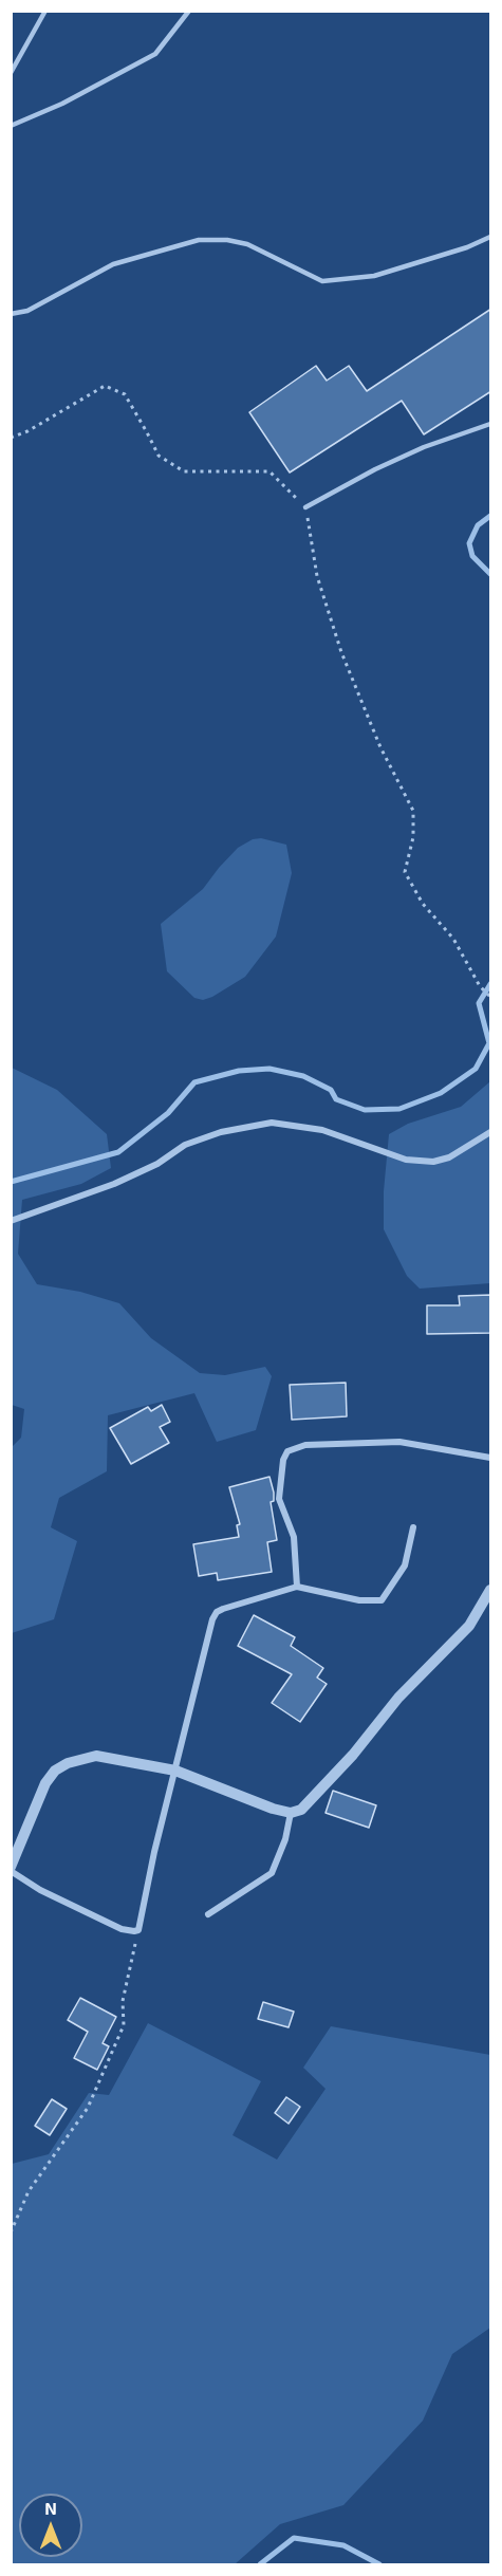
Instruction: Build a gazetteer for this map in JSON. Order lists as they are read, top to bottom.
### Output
{
  "north": "top"
}
